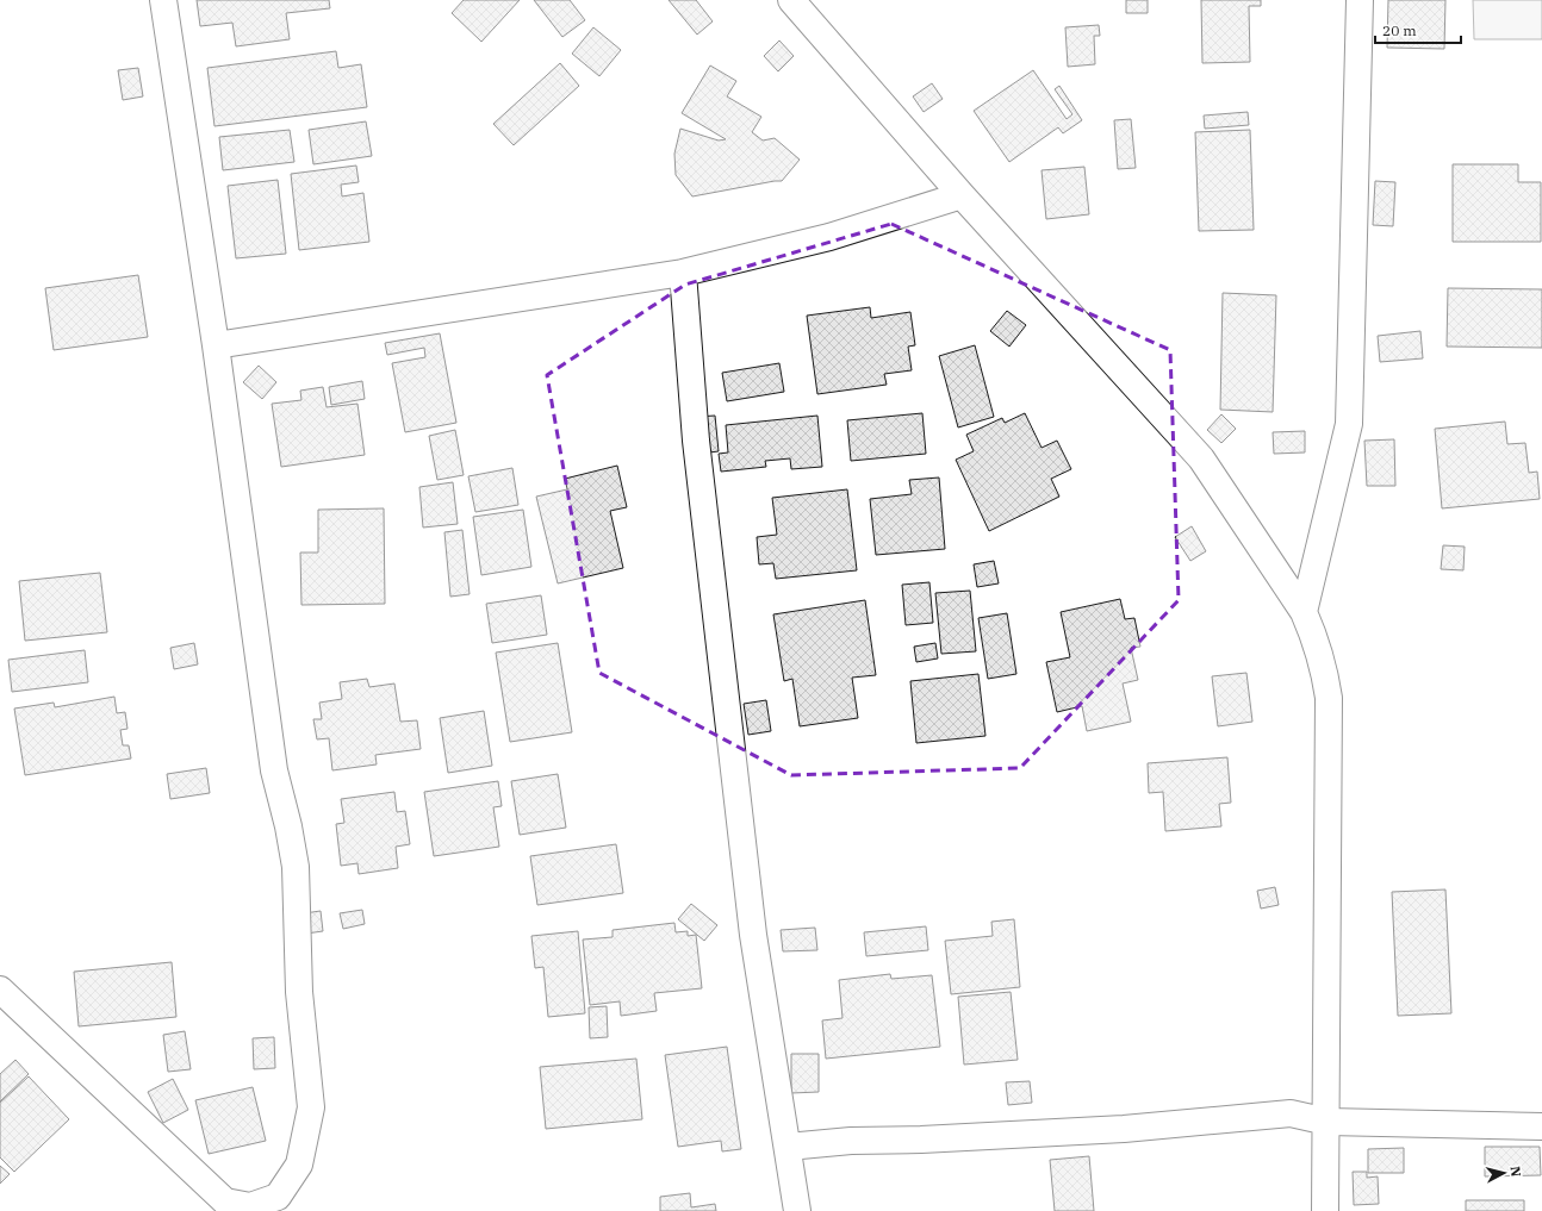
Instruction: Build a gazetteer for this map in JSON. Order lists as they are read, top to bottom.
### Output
{
  "scale_bar": "20 m",
  "north": "right"
}
